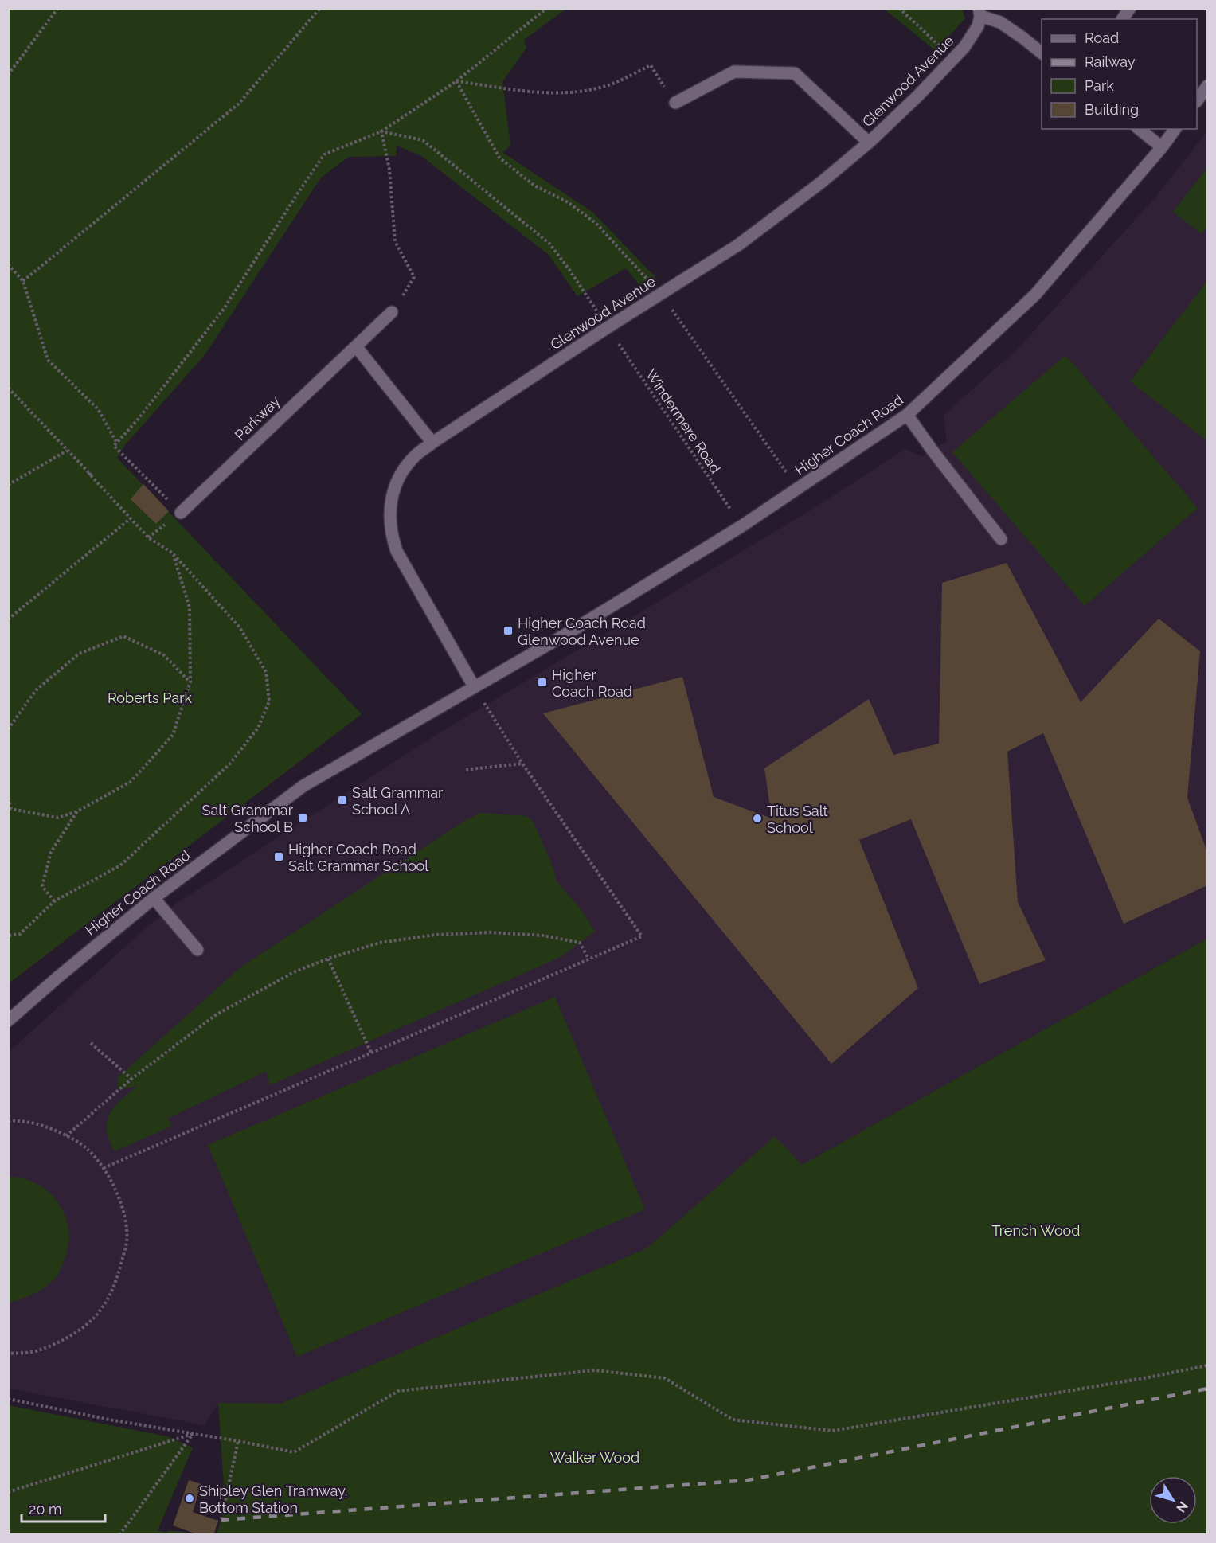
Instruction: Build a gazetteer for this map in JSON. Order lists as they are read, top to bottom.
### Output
{
  "streets": {
    "street": ["Glenwood Avenue", "Parkway", "Higher Coach Road"],
    "path": ["Windermere Road"]
  },
  "crossings": [
    ["Glenwood Avenue", "Windermere Road"],
    ["Glenwood Avenue", "Higher Coach Road"],
    ["Windermere Road", "Higher Coach Road"]
  ],
  "parks": ["Roberts Park", "Trench Wood", "Walker Wood"],
  "places": {
    "transit": [
      "Higher Coach Road Glenwood Avenue",
      "Higher Coach Road",
      "Salt Grammar School A",
      "Salt Grammar School B",
      "Higher Coach Road Salt Grammar School"
    ],
    "other": ["Titus Salt School", "Shipley Glen Tramway, Bottom Station"]
  },
  "legend": [
    "Road",
    "Railway",
    "Park",
    "Building"
  ],
  "scale_bar": "20 m",
  "north": "bottom right"
}
